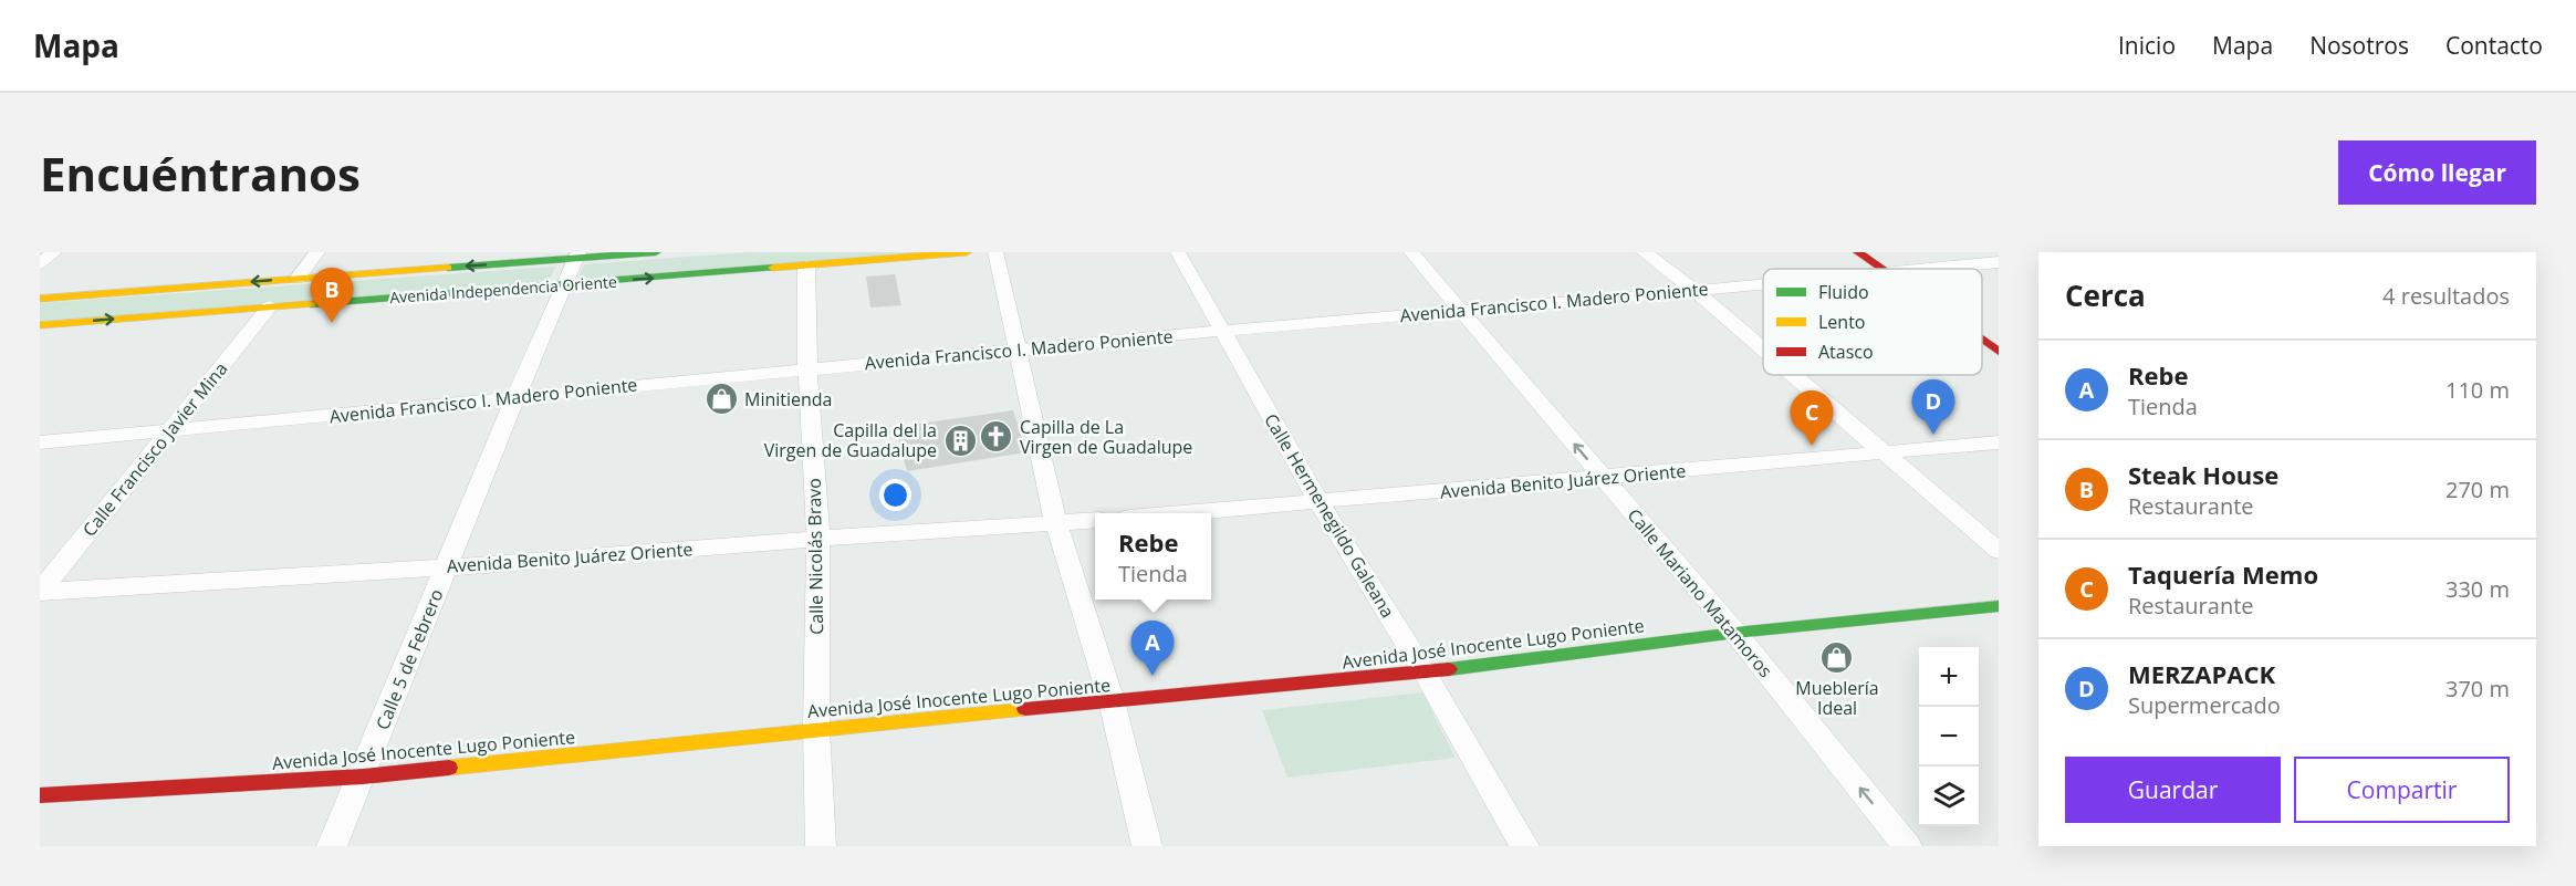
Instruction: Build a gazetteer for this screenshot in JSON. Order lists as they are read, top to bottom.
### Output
{
  "streets": {
    "street": [
      "Avenida Independencia Oriente",
      "Avenida Francisco I. Madero Poniente",
      "Calle Francisco Javier Mina",
      "Avenida Benito Juárez Oriente",
      "Calle Hermenegildo Galeana",
      "Calle Nicolás Bravo",
      "Calle Mariano Matamoros",
      "Avenida José Inocente Lugo Poniente",
      "Calle 5 de Febrero"
    ]
  },
  "crossings": [
    ["Avenida Independencia Oriente", "Calle Francisco Javier Mina"],
    ["Avenida Independencia Oriente", "Calle Nicolás Bravo"],
    ["Avenida Independencia Oriente", "Calle 5 de Febrero"],
    ["Avenida Francisco I. Madero Poniente", "Calle Francisco Javier Mina"],
    ["Avenida Francisco I. Madero Poniente", "Calle Hermenegildo Galeana"],
    ["Avenida Francisco I. Madero Poniente", "Calle Nicolás Bravo"],
    ["Avenida Francisco I. Madero Poniente", "Calle Mariano Matamoros"],
    ["Avenida Francisco I. Madero Poniente", "Calle 5 de Febrero"],
    ["Calle Francisco Javier Mina", "Avenida Benito Juárez Oriente"],
    ["Avenida Benito Juárez Oriente", "Calle Hermenegildo Galeana"],
    ["Avenida Benito Juárez Oriente", "Calle Nicolás Bravo"],
    ["Avenida Benito Juárez Oriente", "Calle Mariano Matamoros"],
    ["Avenida Benito Juárez Oriente", "Calle 5 de Febrero"],
    ["Calle Hermenegildo Galeana", "Avenida José Inocente Lugo Poniente"],
    ["Calle Nicolás Bravo", "Avenida José Inocente Lugo Poniente"],
    ["Calle Mariano Matamoros", "Avenida José Inocente Lugo Poniente"],
    ["Avenida José Inocente Lugo Poniente", "Calle 5 de Febrero"]
  ],
  "places": {
    "shop": ["Minitienda", "Mueblería Ideal"],
    "church": ["Capilla de La Virgen de Guadalupe"],
    "building": ["Capilla del la Virgen de Guadalupe"]
  },
  "legend": ["Fluido", "Lento", "Atasco"],
  "page": {
    "header": "Mapa",
    "nav": [
      "Inicio",
      "Mapa",
      "Nosotros",
      "Contacto"
    ],
    "buttons": [
      "Cómo llegar",
      ["Guardar", "Compartir"]
    ],
    "title": "Encuéntranos",
    "heading": ["Cerca", "4 resultados"],
    "pins": [
      "B",
      "D",
      "C",
      "A"
    ],
    "list": [
      {
        "mark": "A",
        "name": "Rebe",
        "note": "Tienda",
        "value": "110 m"
      },
      {
        "mark": "B",
        "name": "Steak House",
        "note": "Restaurante",
        "value": "270 m"
      },
      {
        "mark": "C",
        "name": "Taquería Memo",
        "note": "Restaurante",
        "value": "330 m"
      },
      {
        "mark": "D",
        "name": "MERZAPACK",
        "note": "Supermercado",
        "value": "370 m"
      }
    ],
    "popup": ["Rebe", "Tienda"],
    "map_buttons": ["+", "−"]
  }
}
